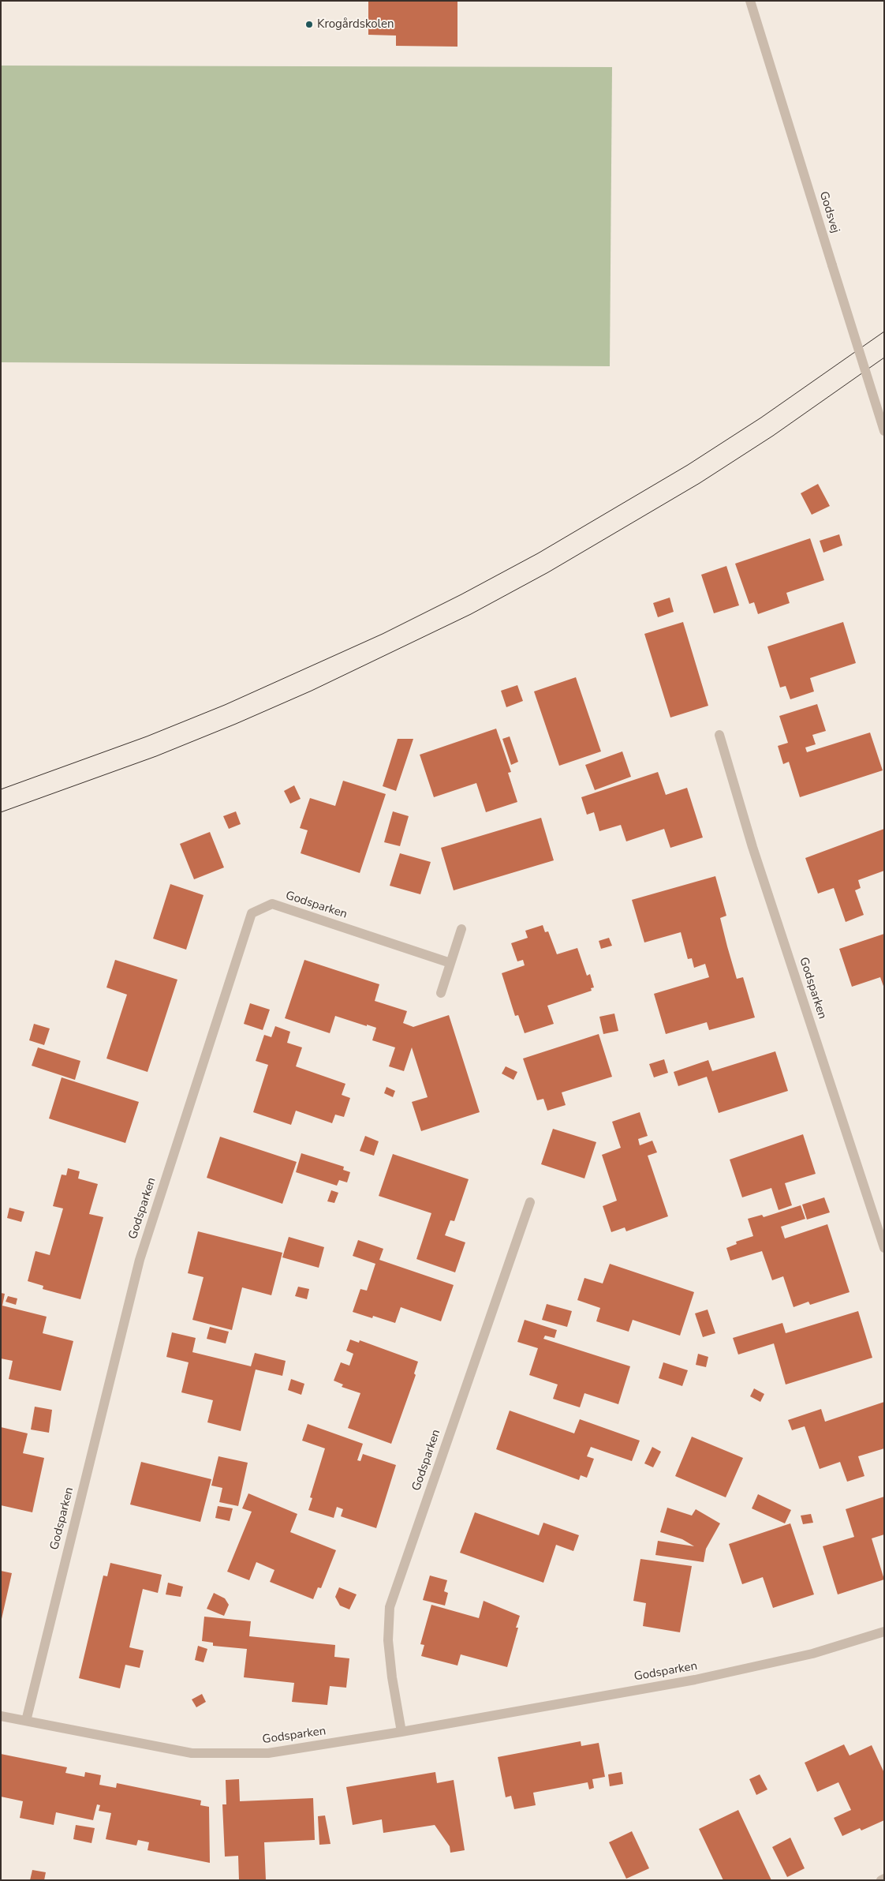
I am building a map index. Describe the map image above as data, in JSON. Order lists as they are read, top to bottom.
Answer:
{
  "streets": {
    "street": ["Godsvej", "Godsparken"]
  },
  "places": ["Krogårdskolen"]
}
